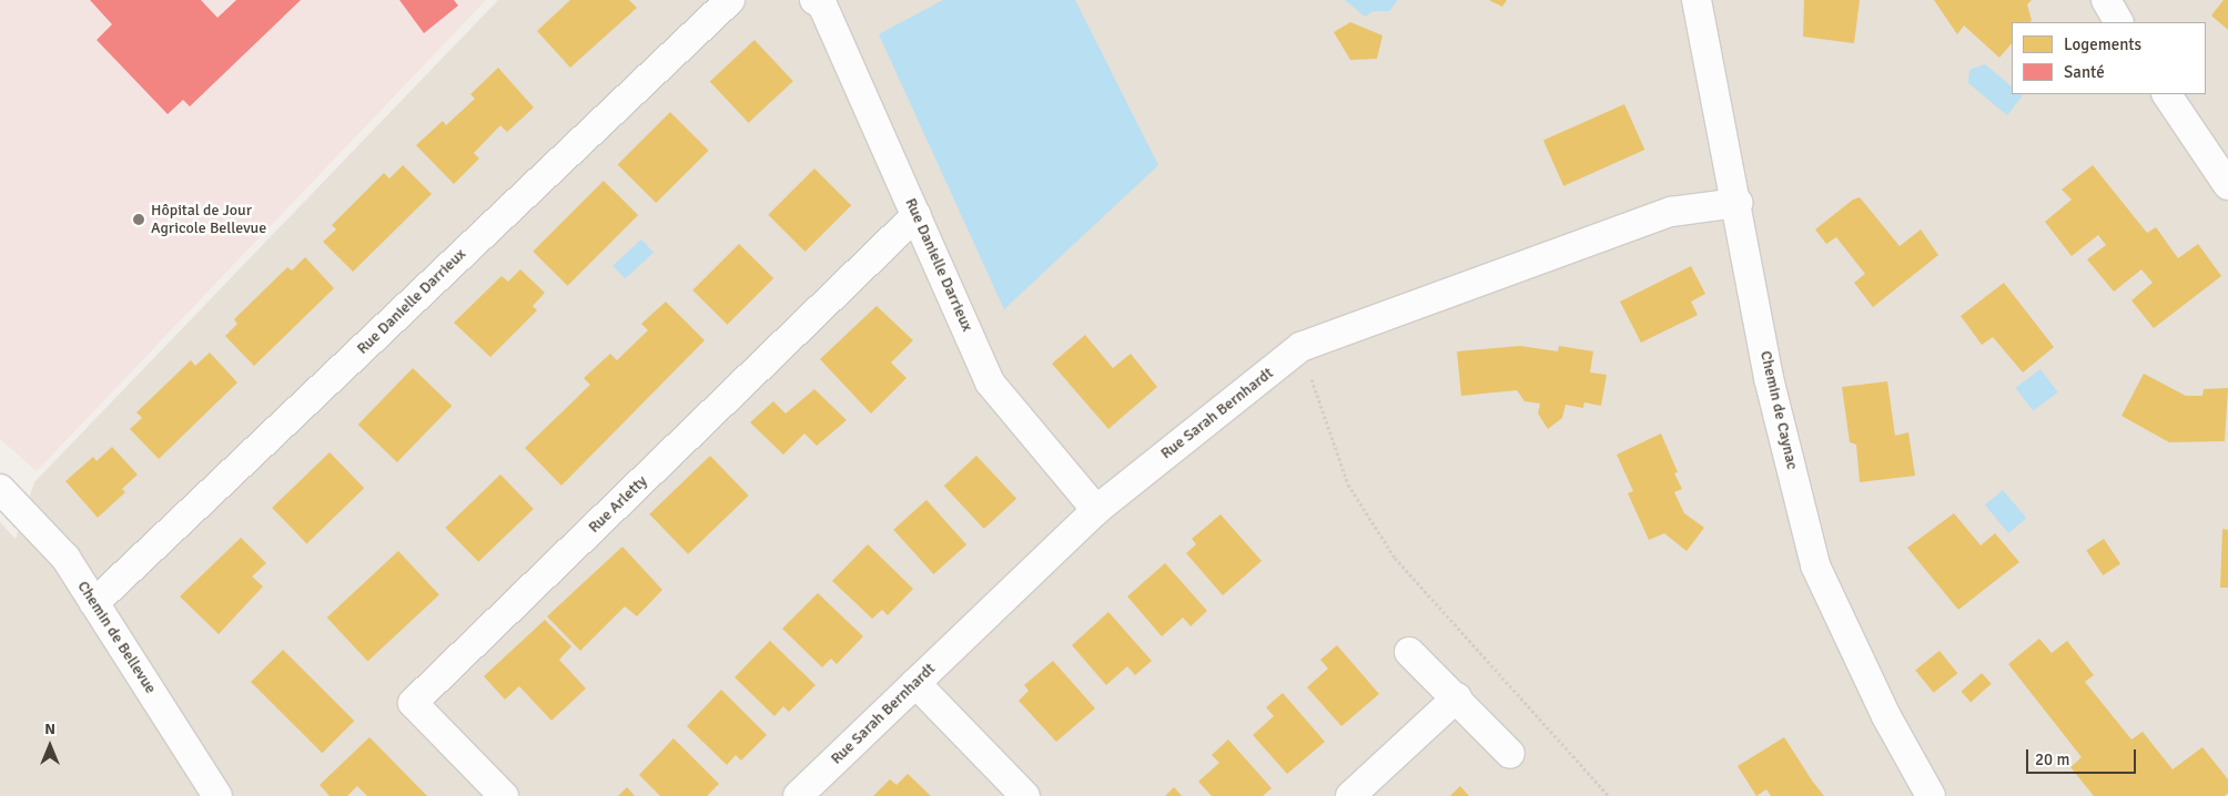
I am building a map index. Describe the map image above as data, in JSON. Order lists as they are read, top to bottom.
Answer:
{
  "streets": {
    "street": [
      "Rue Danielle Darrieux",
      "Chemin de Caynac",
      "Rue Sarah Bernhardt",
      "Rue Arletty",
      "Chemin de Bellevue"
    ]
  },
  "crossings": [
    ["Rue Danielle Darrieux", "Rue Sarah Bernhardt"],
    ["Rue Danielle Darrieux", "Rue Arletty"],
    ["Rue Danielle Darrieux", "Chemin de Bellevue"],
    ["Chemin de Caynac", "Rue Sarah Bernhardt"]
  ],
  "places": ["Hôpital de Jour Agricole Bellevue"],
  "legend": ["Logements", "Santé"],
  "scale_bar": "20 m",
  "north": "top"
}
